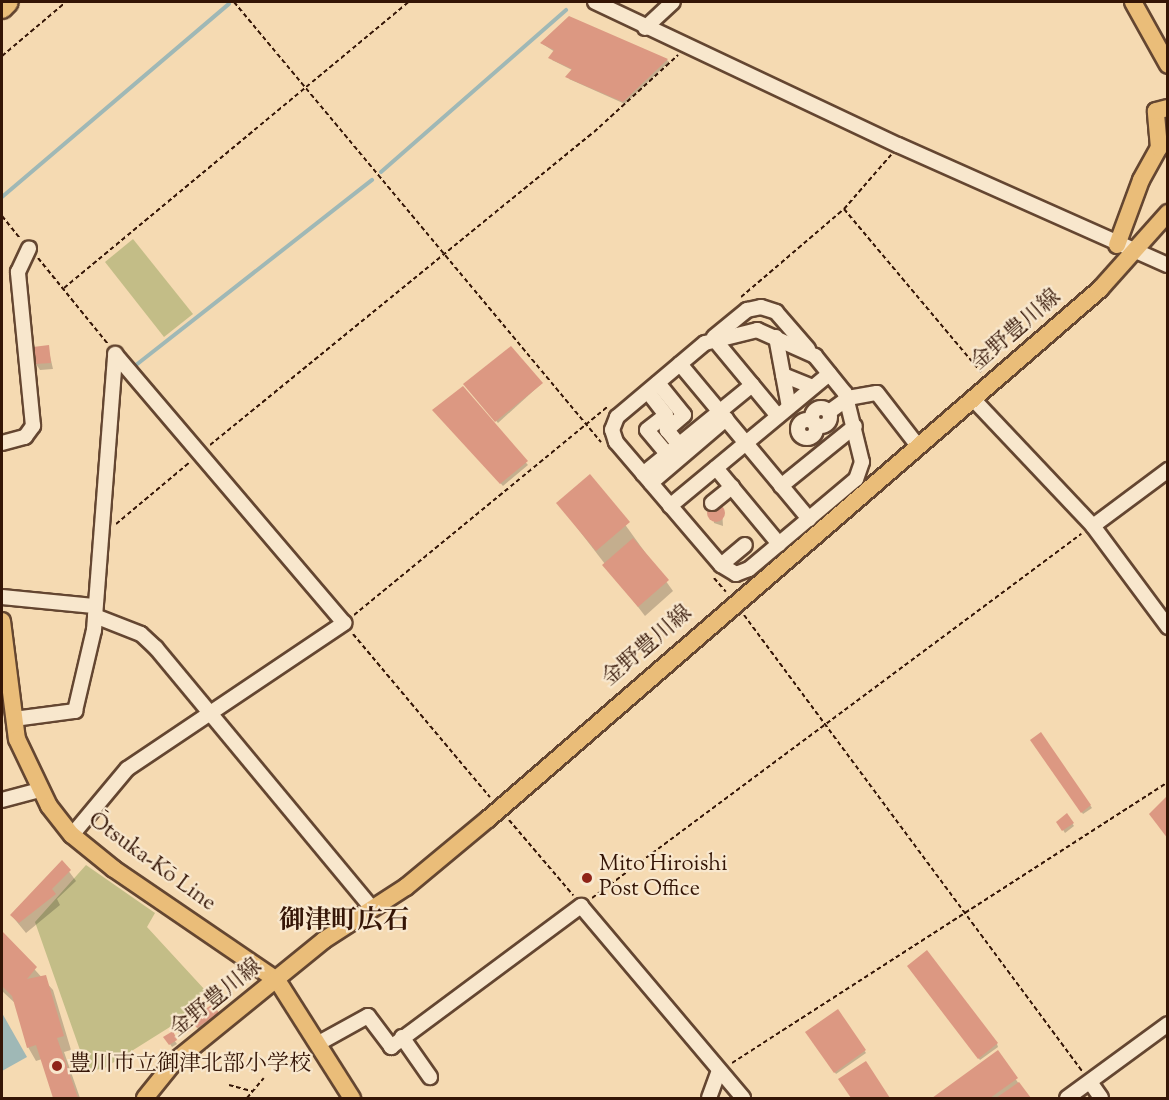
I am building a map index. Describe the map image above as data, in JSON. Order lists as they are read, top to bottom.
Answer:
{
  "streets": {
    "main road": ["金野豊川線", "Ōtsuka-Kō Line"]
  },
  "crossings": [
    ["金野豊川線", "Ōtsuka-Kō Line"]
  ],
  "districts": ["御津町広石"],
  "places": ["Mito Hiroishi Post Office", "豊川市立御津北部小学校"]
}
